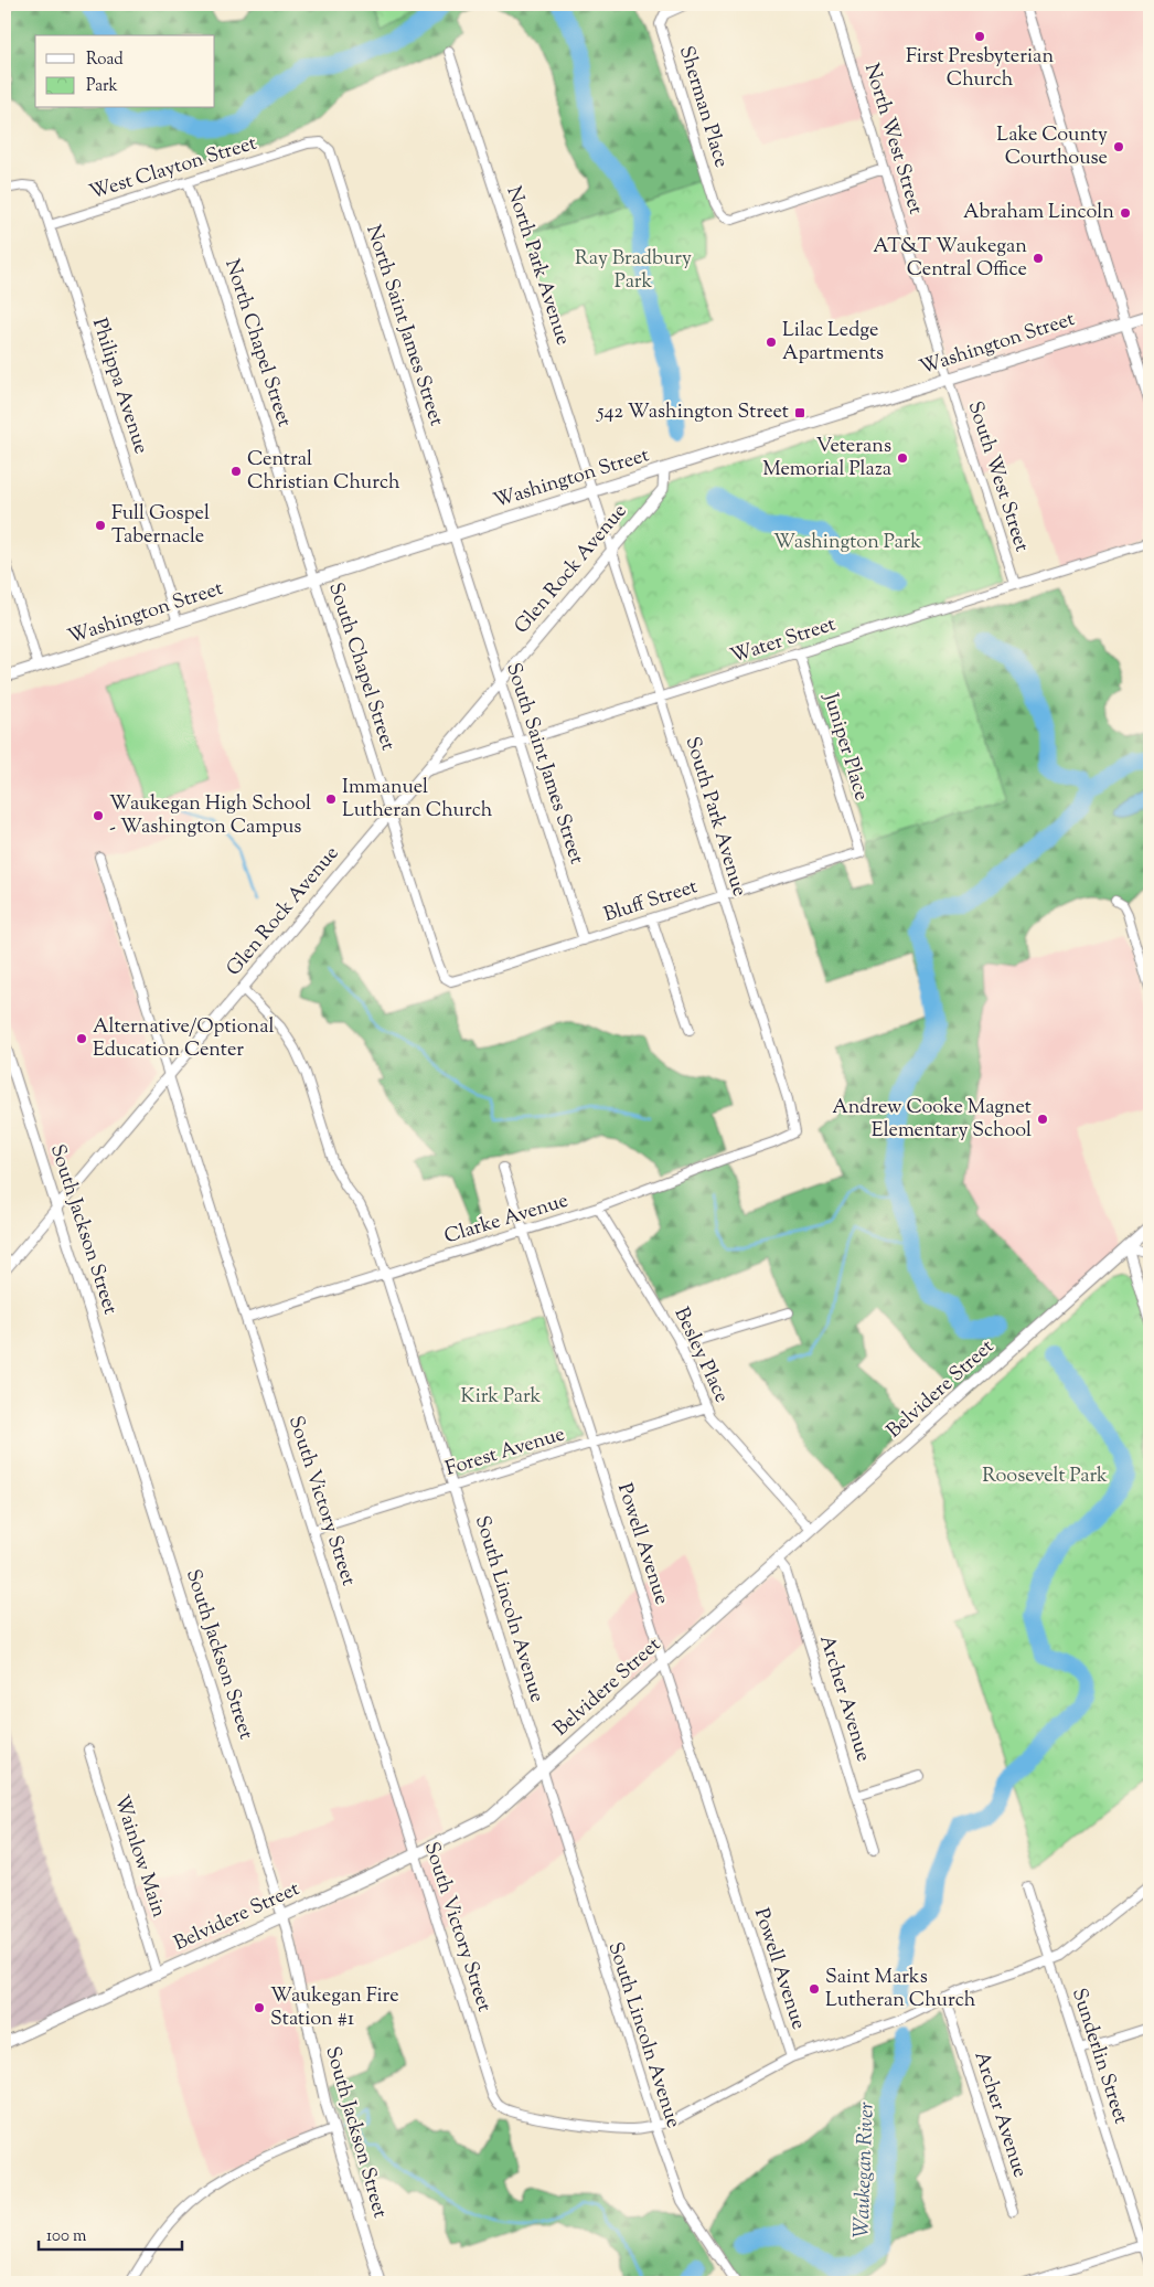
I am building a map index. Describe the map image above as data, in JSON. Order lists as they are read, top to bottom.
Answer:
{
  "streets": {
    "main road": ["Washington Street", "Belvidere Street"],
    "street": [
      "Sherman Place",
      "North West Street",
      "West Clayton Street",
      "North Park Avenue",
      "North Saint James Street",
      "North Chapel Street",
      "Philippa Avenue",
      "South West Street",
      "Glen Rock Avenue",
      "Water Street",
      "South Chapel Street",
      "Juniper Place",
      "South Saint James Street",
      "South Park Avenue",
      "Bluff Street",
      "Clarke Avenue",
      "South Jackson Street",
      "Besley Place",
      "Forest Avenue",
      "South Victory Street",
      "Powell Avenue",
      "South Lincoln Avenue",
      "Archer Avenue",
      "Wainlow Main",
      "Sunderlin Street"
    ]
  },
  "crossings": [
    ["Sherman Place", "North West Street"],
    ["North West Street", "Washington Street"],
    ["North West Street", "South West Street"],
    ["West Clayton Street", "North Saint James Street"],
    ["West Clayton Street", "North Chapel Street"],
    ["West Clayton Street", "Philippa Avenue"],
    ["North Park Avenue", "Washington Street"],
    ["North Park Avenue", "South Park Avenue"],
    ["North Saint James Street", "Washington Street"],
    ["North Saint James Street", "South Saint James Street"],
    ["North Chapel Street", "Washington Street"],
    ["North Chapel Street", "South Chapel Street"],
    ["Washington Street", "Philippa Avenue"],
    ["Washington Street", "South West Street"],
    ["Washington Street", "Glen Rock Avenue"],
    ["Washington Street", "South Chapel Street"],
    ["Washington Street", "South Saint James Street"],
    ["Washington Street", "South Park Avenue"],
    ["South West Street", "Water Street"],
    ["Glen Rock Avenue", "Water Street"],
    ["Glen Rock Avenue", "South Chapel Street"],
    ["Glen Rock Avenue", "South Saint James Street"],
    ["Glen Rock Avenue", "South Park Avenue"],
    ["Glen Rock Avenue", "South Jackson Street"],
    ["Glen Rock Avenue", "South Victory Street"],
    ["Glen Rock Avenue", "South Lincoln Avenue"],
    ["Water Street", "Juniper Place"],
    ["Water Street", "South Saint James Street"],
    ["Water Street", "South Park Avenue"],
    ["South Chapel Street", "Bluff Street"],
    ["Juniper Place", "Bluff Street"],
    ["South Saint James Street", "Bluff Street"],
    ["South Park Avenue", "Bluff Street"],
    ["South Park Avenue", "Clarke Avenue"],
    ["Clarke Avenue", "Besley Place"],
    ["Clarke Avenue", "South Victory Street"],
    ["Clarke Avenue", "Powell Avenue"],
    ["Clarke Avenue", "South Lincoln Avenue"],
    ["South Jackson Street", "Belvidere Street"],
    ["Besley Place", "Belvidere Street"],
    ["Besley Place", "Forest Avenue"],
    ["Belvidere Street", "South Victory Street"],
    ["Belvidere Street", "Powell Avenue"],
    ["Belvidere Street", "South Lincoln Avenue"],
    ["Belvidere Street", "Archer Avenue"],
    ["Belvidere Street", "Wainlow Main"],
    ["Forest Avenue", "South Victory Street"],
    ["Forest Avenue", "Powell Avenue"],
    ["Forest Avenue", "South Lincoln Avenue"],
    ["South Victory Street", "Powell Avenue"],
    ["South Victory Street", "South Lincoln Avenue"],
    ["South Victory Street", "Archer Avenue"],
    ["South Victory Street", "Sunderlin Street"]
  ],
  "water": ["Waukegan River"],
  "parks": [
    "Ray Bradbury Park",
    "Washington Park",
    "Kirk Park",
    "Roosevelt Park"
  ],
  "places": {
    "other": [
      "First Presbyterian Church",
      "Lake County Courthouse",
      "Abraham Lincoln",
      "AT&T Waukegan Central Office",
      "Lilac Ledge Apartments",
      "Veterans Memorial Plaza",
      "Central Christian Church",
      "Full Gospel Tabernacle",
      "Immanuel Lutheran Church",
      "Waukegan High School - Washington Campus",
      "Alternative/Optional Education Center",
      "Andrew Cooke Magnet Elementary School",
      "Saint Marks Lutheran Church",
      "Waukegan Fire Station #1"
    ],
    "transit": ["542 Washington Street"]
  },
  "legend": ["Road", "Park"],
  "scale_bar": "100 m"
}
